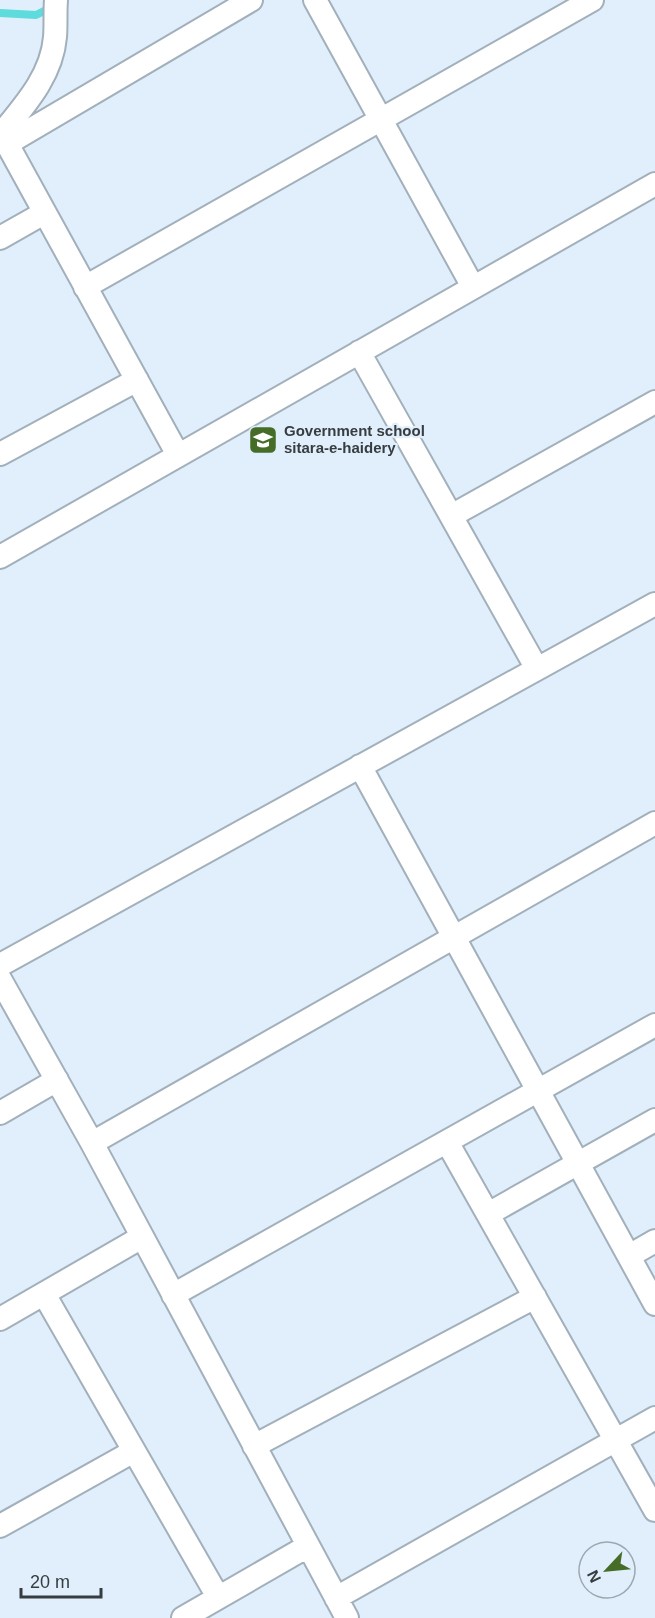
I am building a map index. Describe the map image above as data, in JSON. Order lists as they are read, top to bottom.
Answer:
{
  "places": {
    "school or university": ["Government school sitara-e-haidery"]
  },
  "scale_bar": "20 m",
  "north": "bottom left"
}
